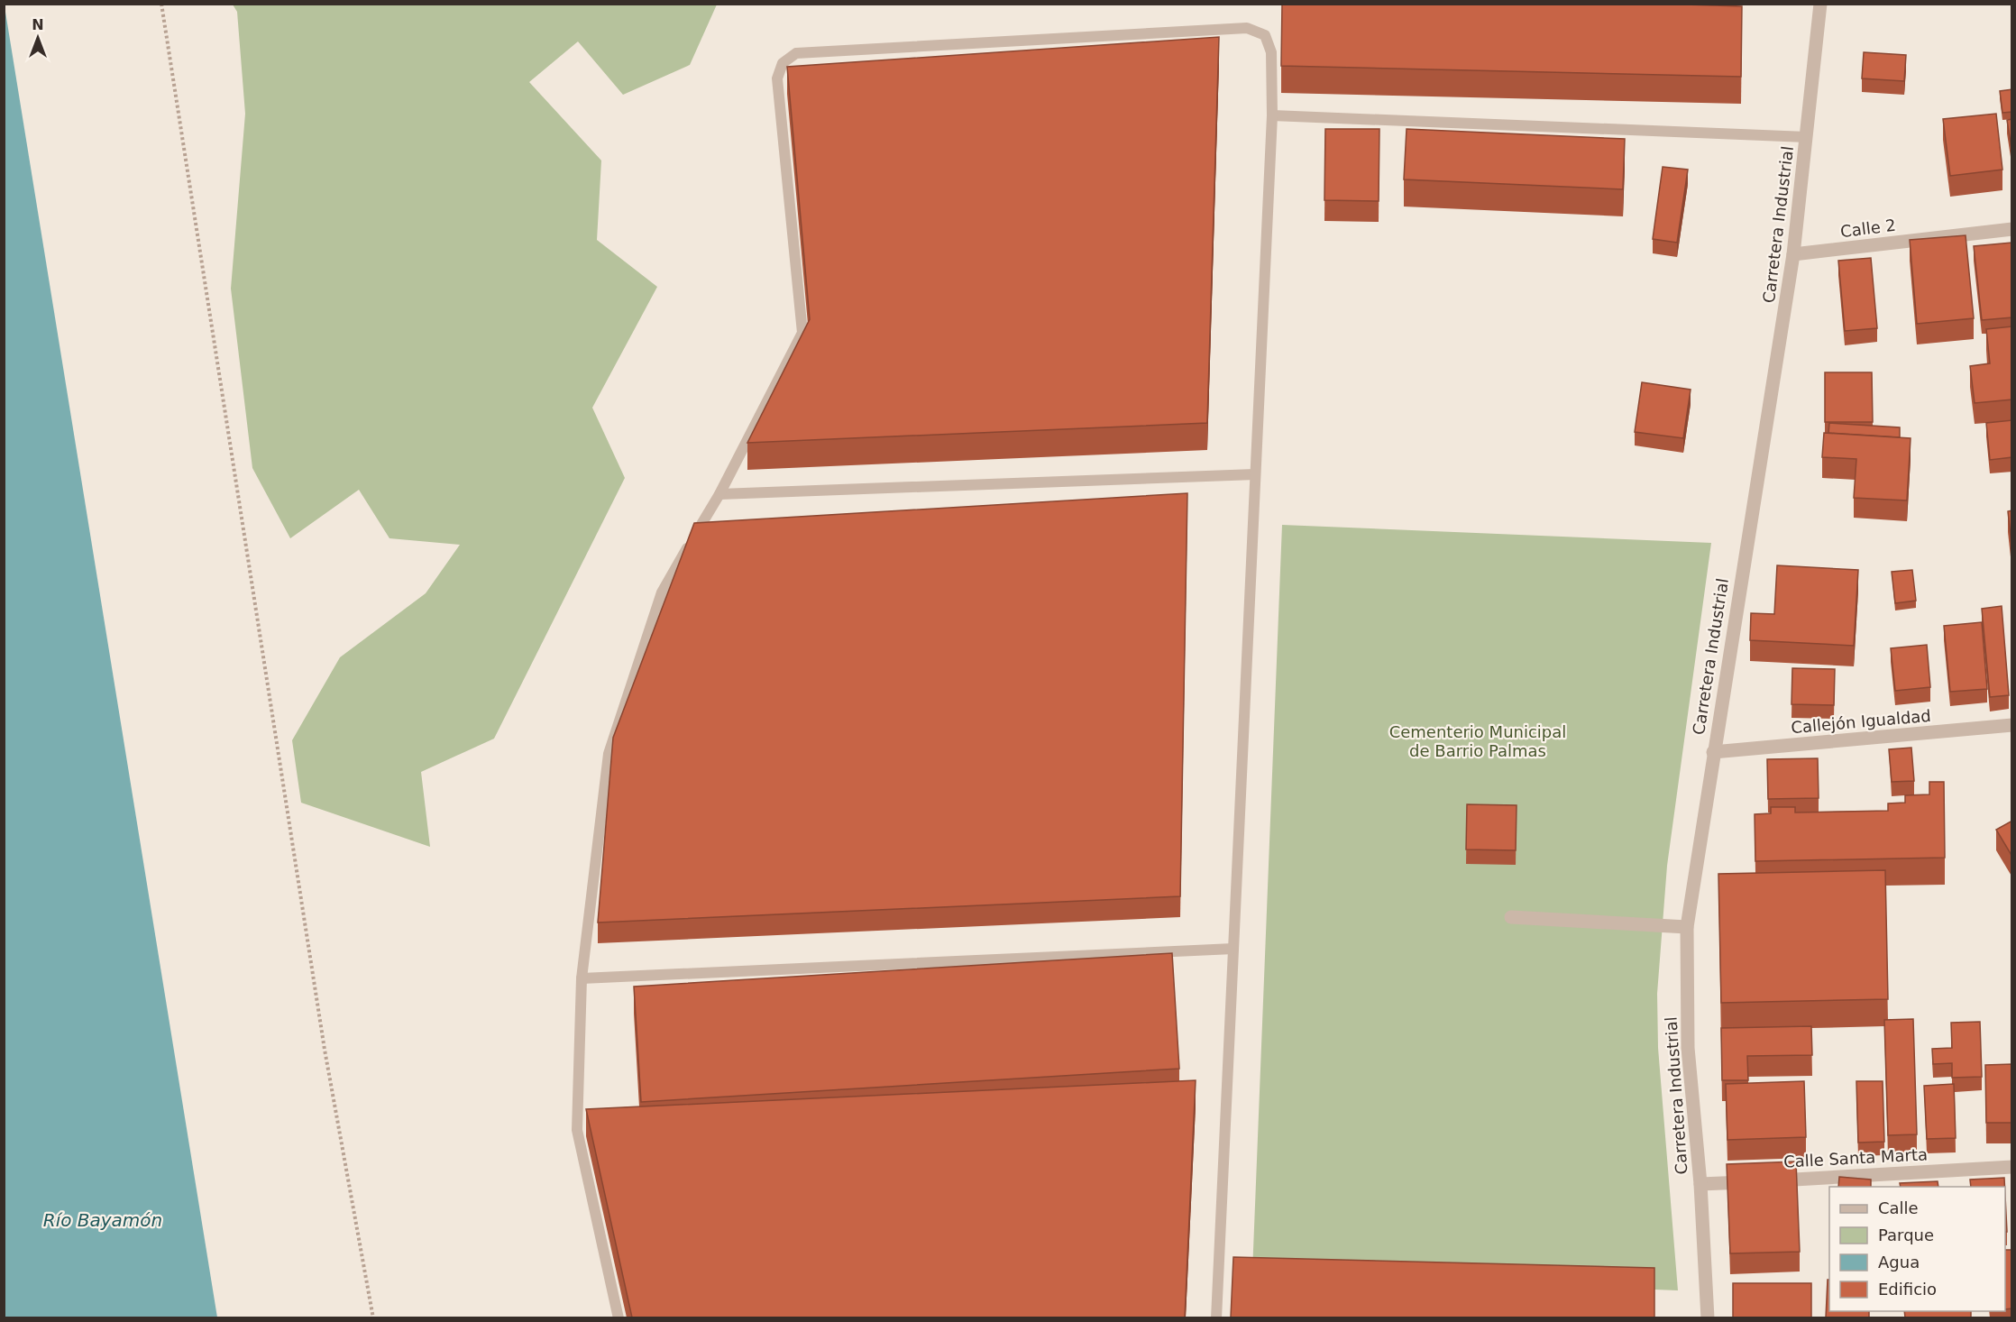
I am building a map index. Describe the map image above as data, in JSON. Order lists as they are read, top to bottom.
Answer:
{
  "streets": {
    "street": [
      "Carretera Industrial",
      "Calle 2",
      "Callejón Igualdad",
      "Calle Santa Marta"
    ]
  },
  "crossings": [
    ["Carretera Industrial", "Calle 2"],
    ["Carretera Industrial", "Callejón Igualdad"],
    ["Carretera Industrial", "Calle Santa Marta"]
  ],
  "water": ["Río Bayamón"],
  "parks": ["Cementerio Municipal de Barrio Palmas"],
  "legend": [
    "Calle",
    "Parque",
    "Agua",
    "Edificio"
  ],
  "north": "top"
}
